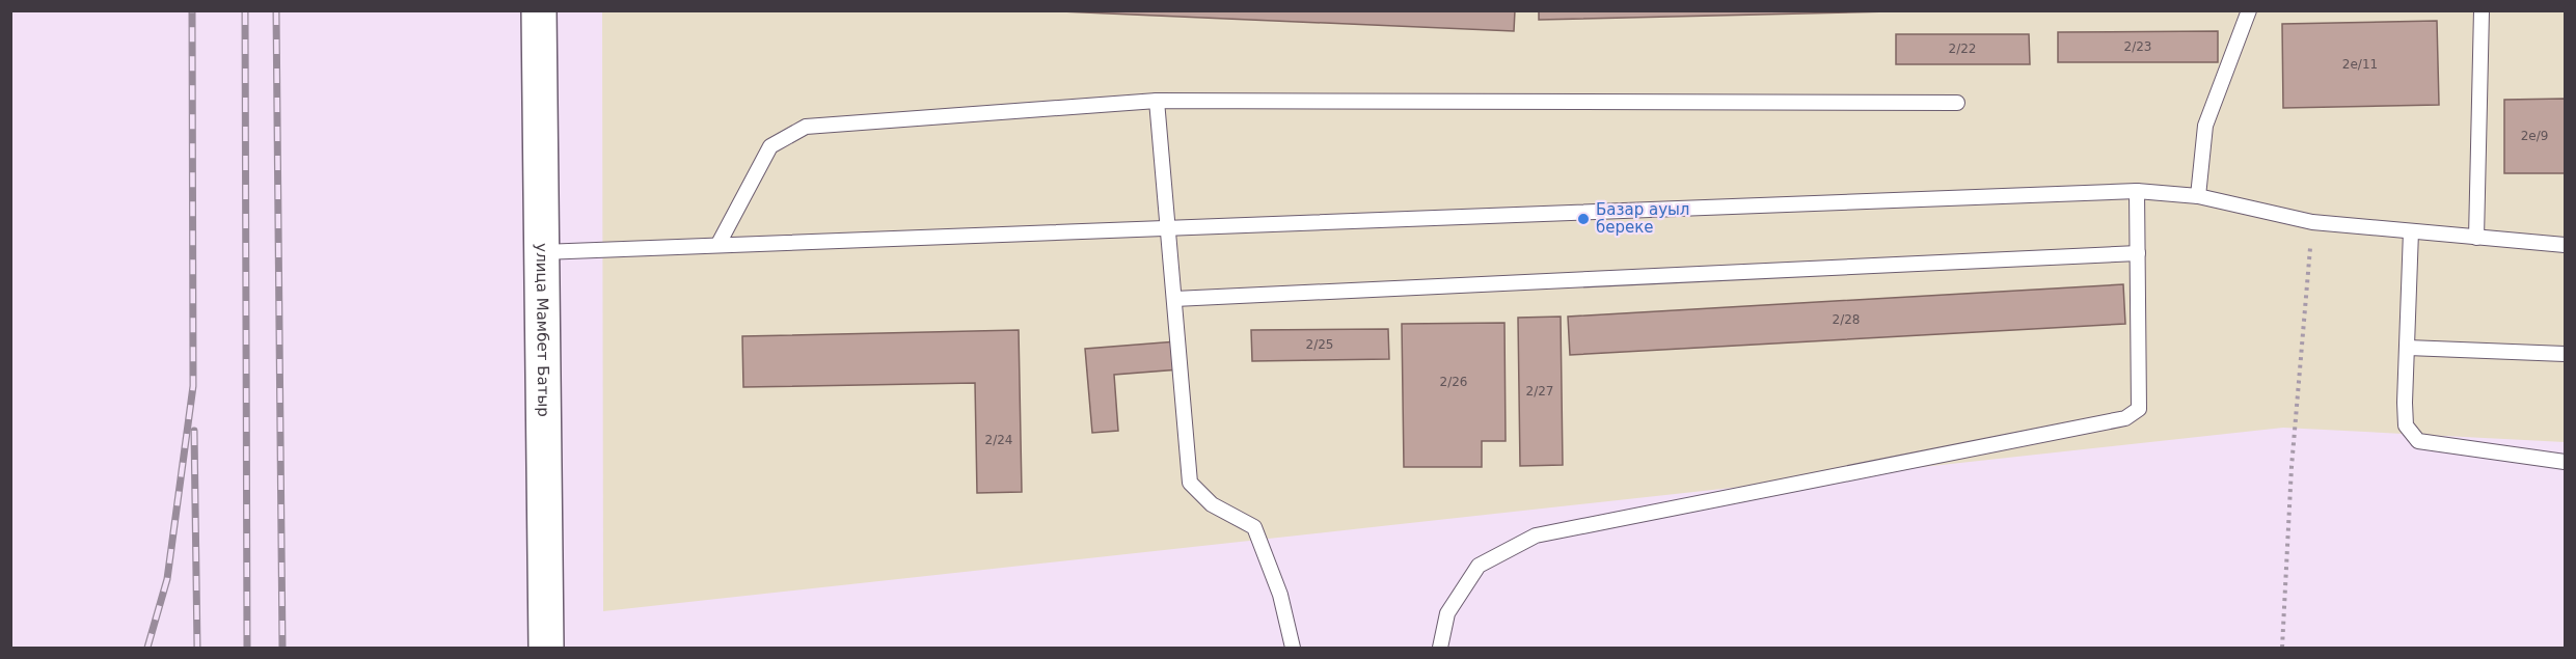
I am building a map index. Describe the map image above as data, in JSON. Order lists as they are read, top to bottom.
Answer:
{
  "streets": {
    "main road": ["улица Мамбет Батыр"]
  },
  "places": ["Базар ауыл береке"],
  "house_numbers": [
    "2/23",
    "2/22",
    "2е/11",
    "2е/9",
    "2/28",
    "2/25",
    "2/26",
    "2/27",
    "2/24"
  ]
}
